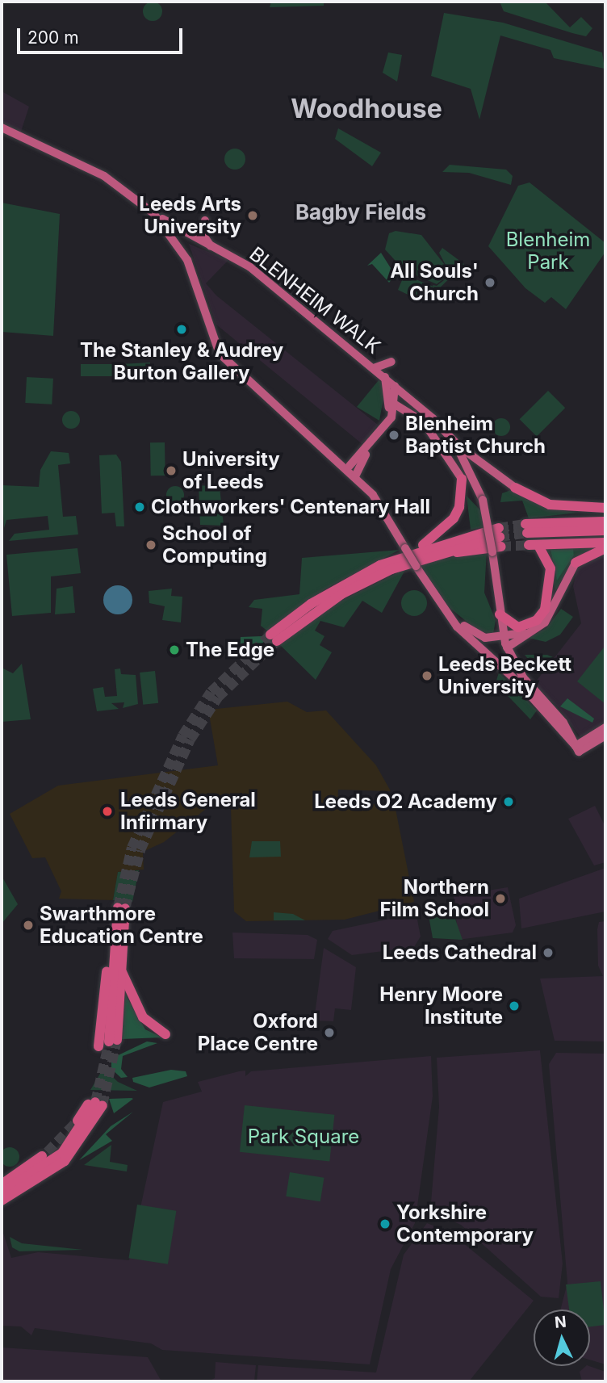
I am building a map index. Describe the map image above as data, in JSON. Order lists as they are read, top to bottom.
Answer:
{
  "streets": {
    "highway": ["BLENHEIM WALK"]
  },
  "districts": ["Woodhouse", "Bagby Fields"],
  "parks": ["Blenheim Park", "Park Square"],
  "places": [
    "Leeds Arts University",
    "All Souls' Church",
    "The Stanley & Audrey Burton Gallery",
    "Blenheim Baptist Church",
    "University of Leeds",
    "Clothworkers' Centenary Hall",
    "School of Computing",
    "The Edge",
    "Leeds Beckett University",
    "Leeds O2 Academy",
    "Leeds General Infirmary",
    "Northern Film School",
    "Swarthmore Education Centre",
    "Leeds Cathedral",
    "Henry Moore Institute",
    "Oxford Place Centre",
    "Yorkshire Contemporary"
  ],
  "scale_bar": "200 m",
  "north": "top"
}
